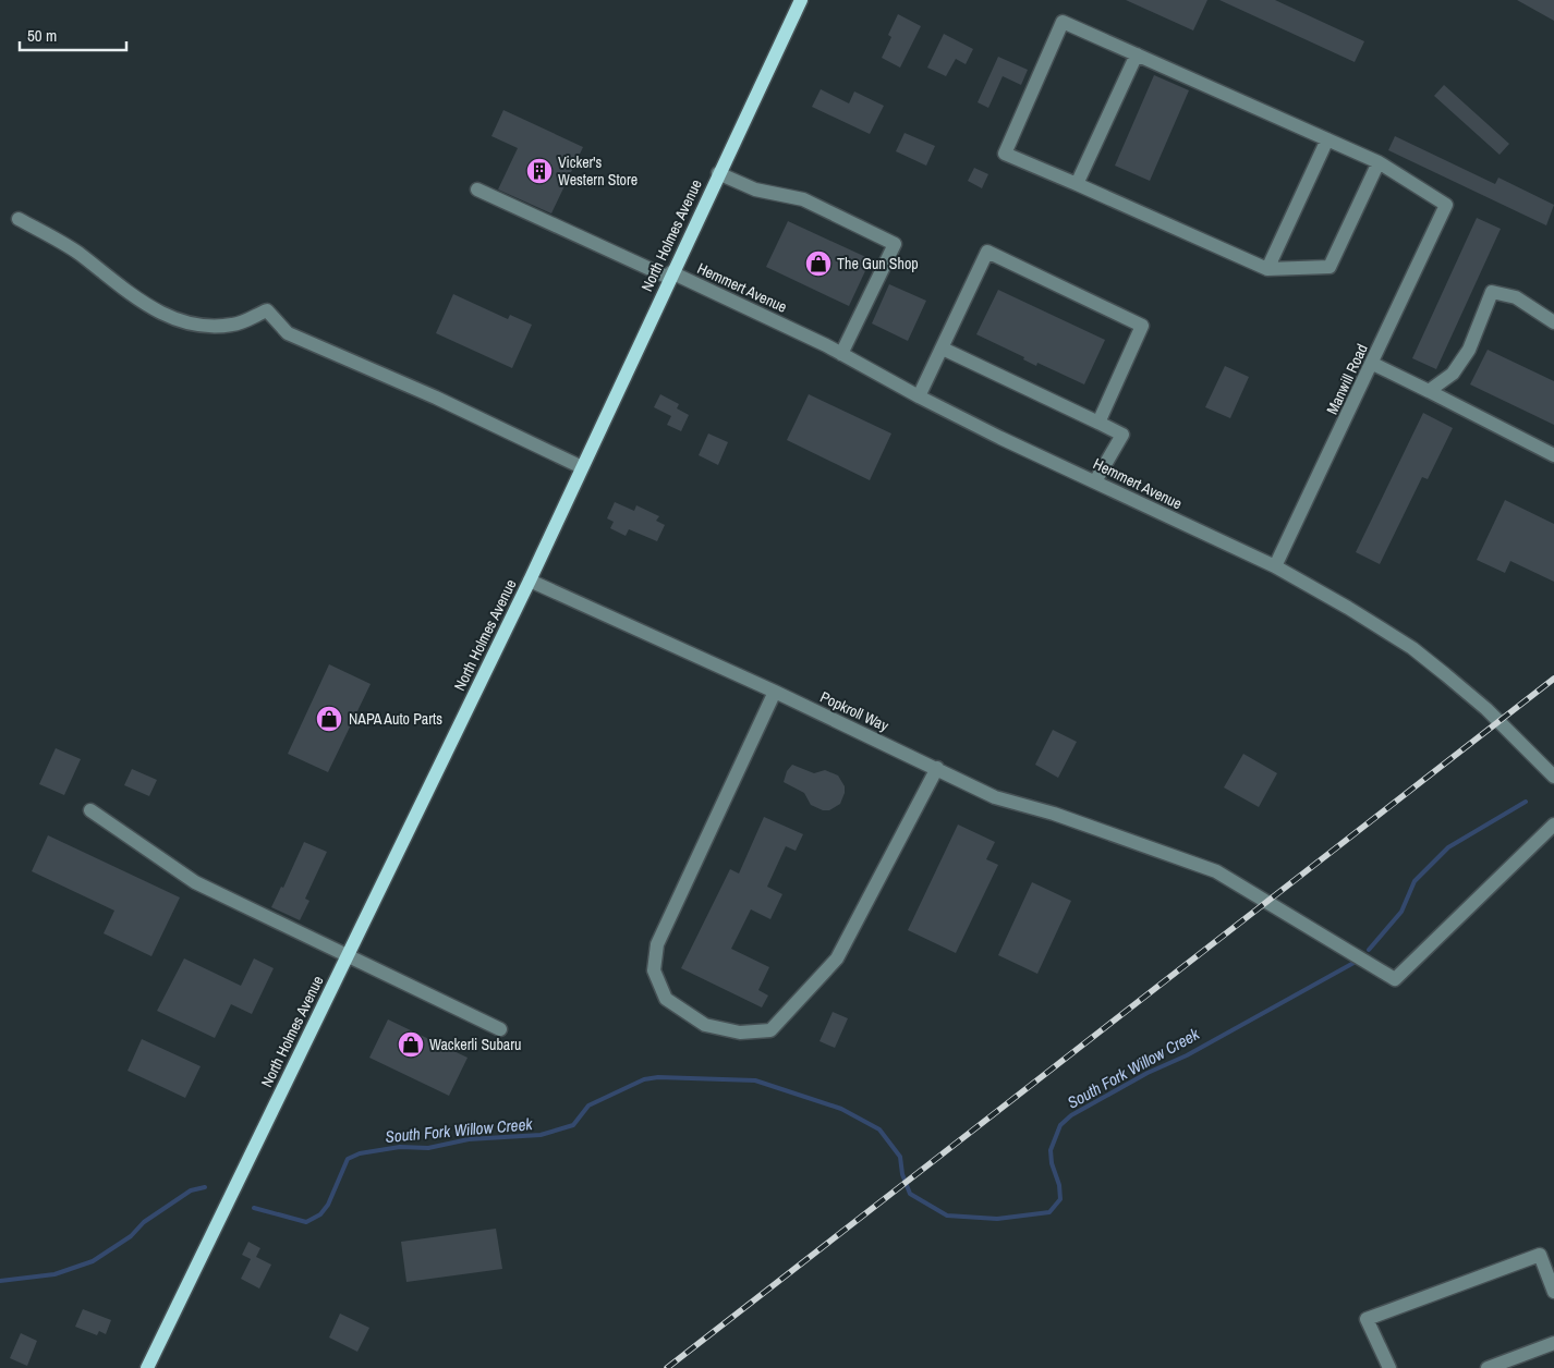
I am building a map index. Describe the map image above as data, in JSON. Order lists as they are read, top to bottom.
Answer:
{
  "streets": {
    "main road": ["North Holmes Avenue"],
    "street": ["Hemmert Avenue", "Manwill Road", "Popkroll Way"]
  },
  "crossings": [
    ["North Holmes Avenue", "Hemmert Avenue"],
    ["North Holmes Avenue", "Popkroll Way"],
    ["Hemmert Avenue", "Manwill Road"]
  ],
  "water": ["South Fork Willow Creek"],
  "places": {
    "building": ["Vicker's Western Store"],
    "shop": ["The Gun Shop", "NAPA Auto Parts", "Wackerli Subaru"]
  },
  "scale_bar": "50 m"
}
